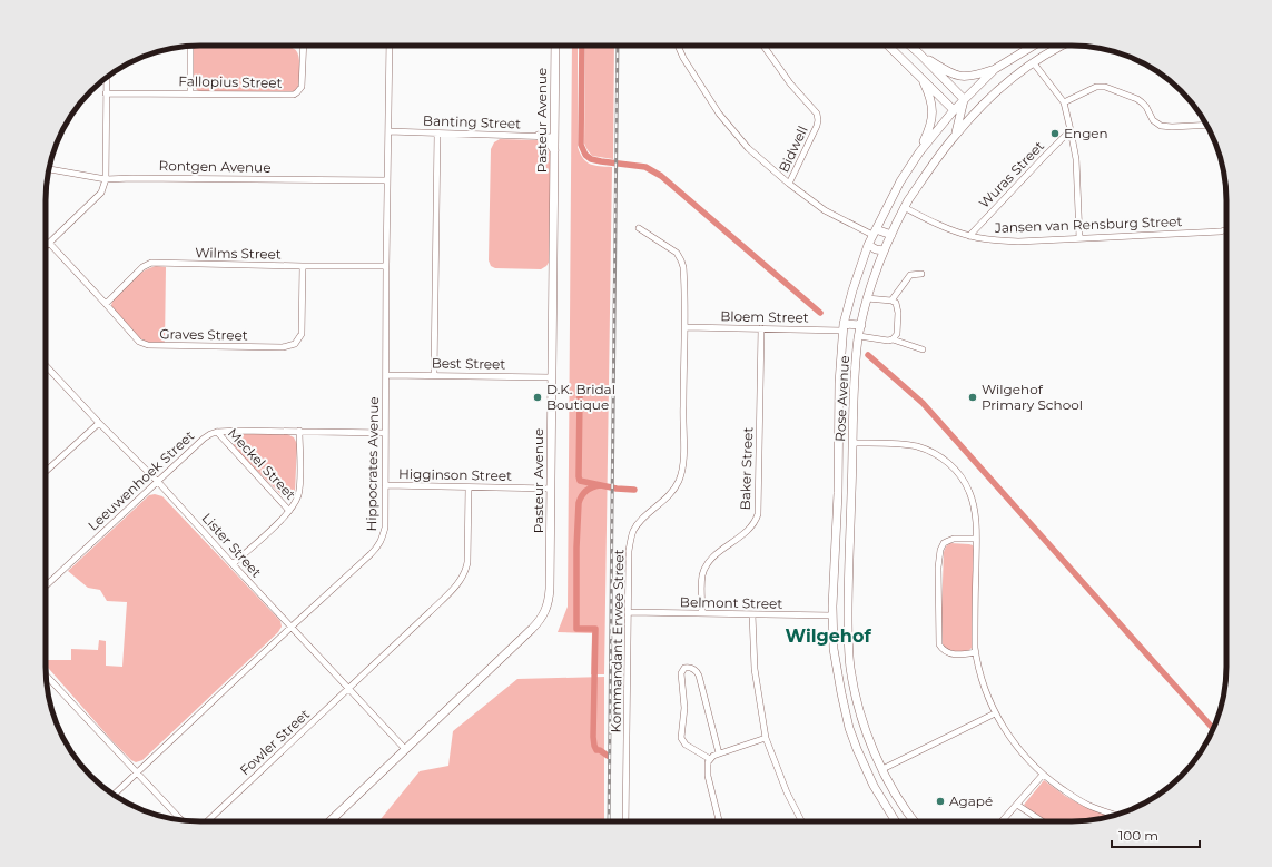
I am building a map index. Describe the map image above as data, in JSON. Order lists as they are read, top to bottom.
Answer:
{
  "streets": {
    "street": [
      "Fallopius Street",
      "Pasteur Avenue",
      "Banting Street",
      "Bidwell",
      "Rontgen Avenue",
      "Wuras Street",
      "Jansen van Rensburg Street",
      "Wilms Street",
      "Bloem Street",
      "Graves Street",
      "Best Street",
      "Rose Avenue",
      "Meckel Street",
      "Hippocrates Avenue",
      "Baker Street",
      "Higginson Street",
      "Leeuwenhoek Street",
      "Lister Street",
      "Belmont Street",
      "Kommandant Erwee Street",
      "Fowler Street"
    ]
  },
  "crossings": [
    ["Pasteur Avenue", "Banting Street"],
    ["Pasteur Avenue", "Best Street"],
    ["Pasteur Avenue", "Higginson Street"],
    ["Pasteur Avenue", "Lister Street"],
    ["Banting Street", "Hippocrates Avenue"],
    ["Rontgen Avenue", "Hippocrates Avenue"],
    ["Wuras Street", "Jansen van Rensburg Street"],
    ["Jansen van Rensburg Street", "Rose Avenue"],
    ["Wilms Street", "Graves Street"],
    ["Wilms Street", "Hippocrates Avenue"],
    ["Bloem Street", "Rose Avenue"],
    ["Bloem Street", "Baker Street"],
    ["Bloem Street", "Kommandant Erwee Street"],
    ["Best Street", "Hippocrates Avenue"],
    ["Rose Avenue", "Belmont Street"],
    ["Meckel Street", "Leeuwenhoek Street"],
    ["Hippocrates Avenue", "Higginson Street"],
    ["Hippocrates Avenue", "Leeuwenhoek Street"],
    ["Hippocrates Avenue", "Lister Street"],
    ["Hippocrates Avenue", "Fowler Street"],
    ["Baker Street", "Belmont Street"],
    ["Higginson Street", "Fowler Street"],
    ["Leeuwenhoek Street", "Lister Street"],
    ["Lister Street", "Fowler Street"],
    ["Belmont Street", "Kommandant Erwee Street"]
  ],
  "districts": ["Wilgehof"],
  "places": [
    "Engen",
    "D.K. Bridal Boutique",
    "Wilgehof Primary School",
    "Agapé"
  ],
  "scale_bar": "100 m"
}
